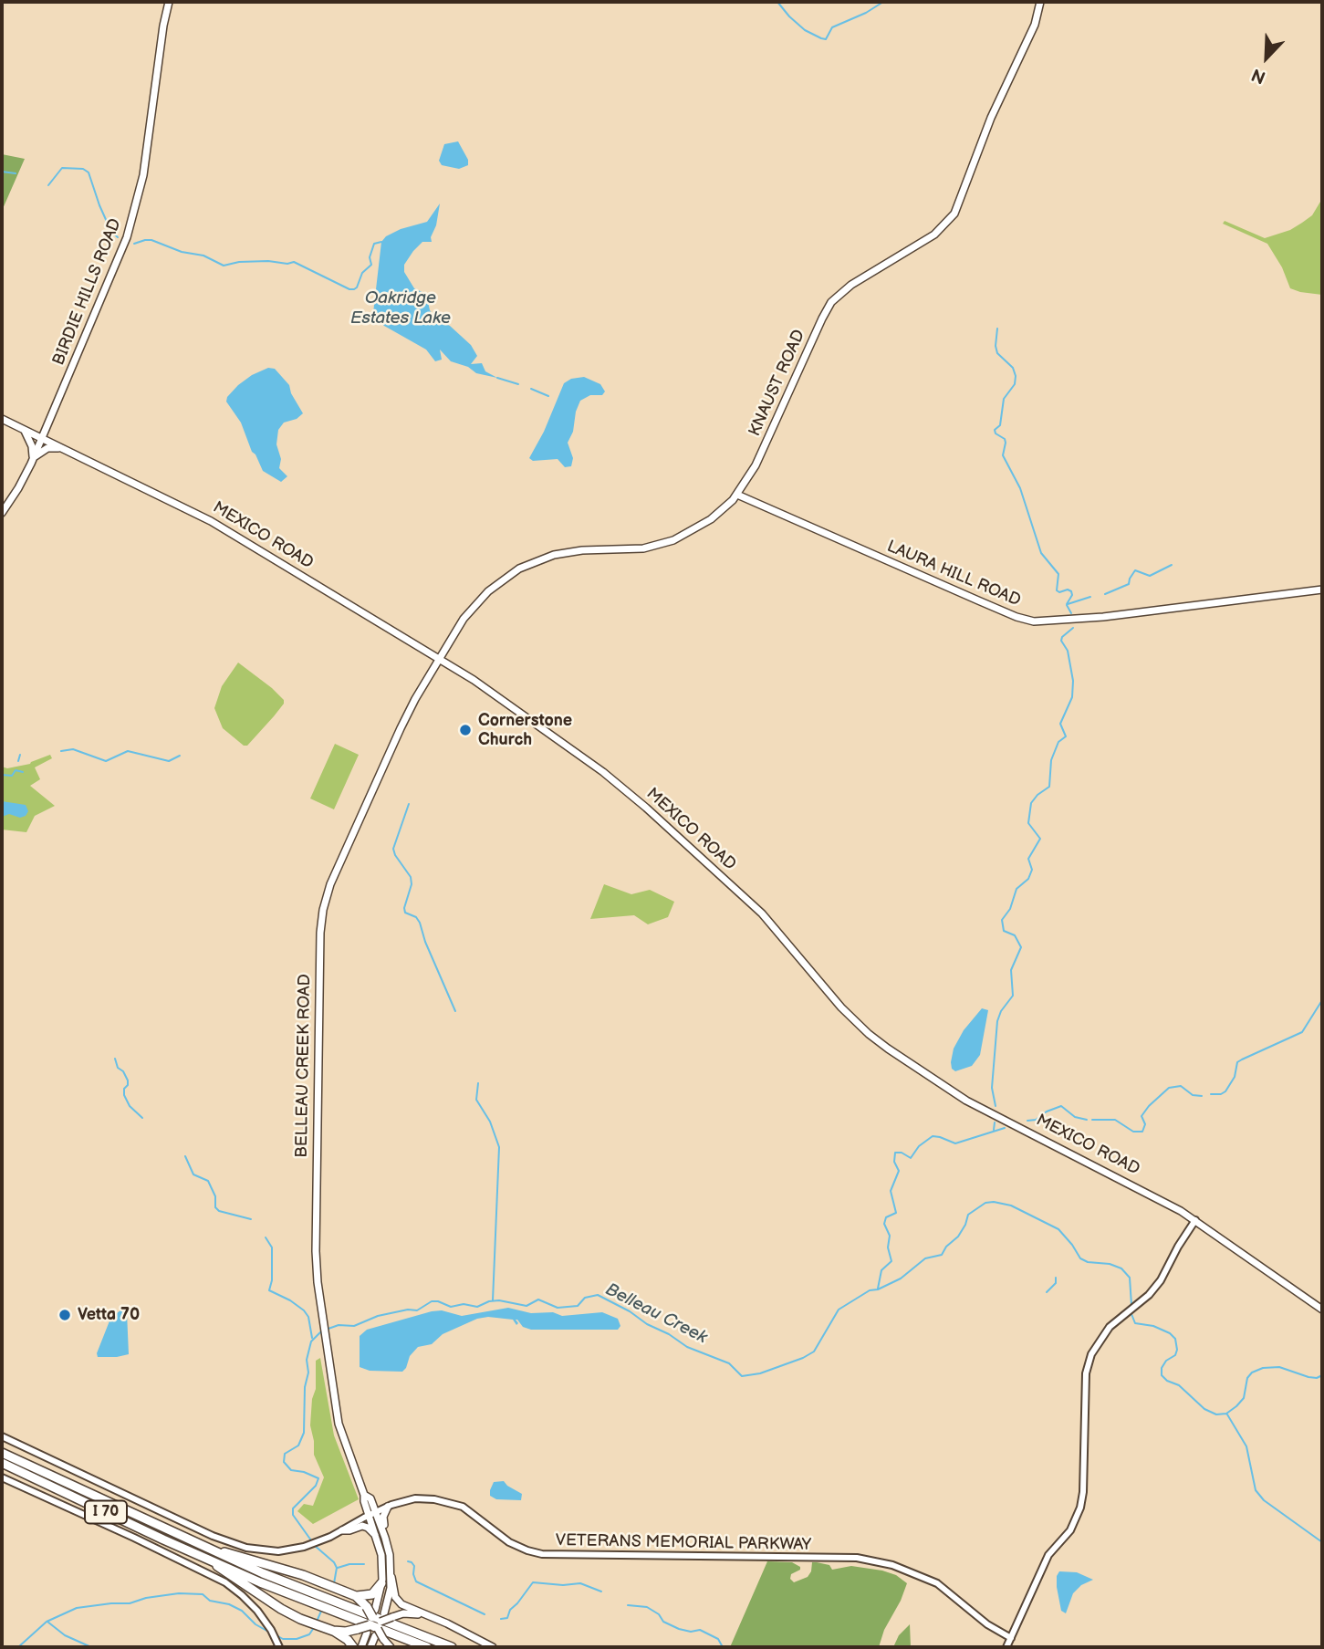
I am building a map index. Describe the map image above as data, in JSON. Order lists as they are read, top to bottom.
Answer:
{
  "streets": {
    "highway": ["I 70"],
    "main road": [
      "BIRDIE HILLS ROAD",
      "KNAUST ROAD",
      "MEXICO ROAD",
      "LAURA HILL ROAD",
      "BELLEAU CREEK ROAD"
    ],
    "street": ["VETERANS MEMORIAL PARKWAY"]
  },
  "crossings": [
    ["BIRDIE HILLS ROAD", "MEXICO ROAD"],
    ["KNAUST ROAD", "MEXICO ROAD"],
    ["KNAUST ROAD", "LAURA HILL ROAD"],
    ["KNAUST ROAD", "BELLEAU CREEK ROAD"],
    ["MEXICO ROAD", "BELLEAU CREEK ROAD"],
    ["BELLEAU CREEK ROAD", "VETERANS MEMORIAL PARKWAY"]
  ],
  "water": ["Oakridge Estates Lake", "Belleau Creek"],
  "places": ["Cornerstone Church", "Vetta 70"],
  "north": "bottom left"
}
